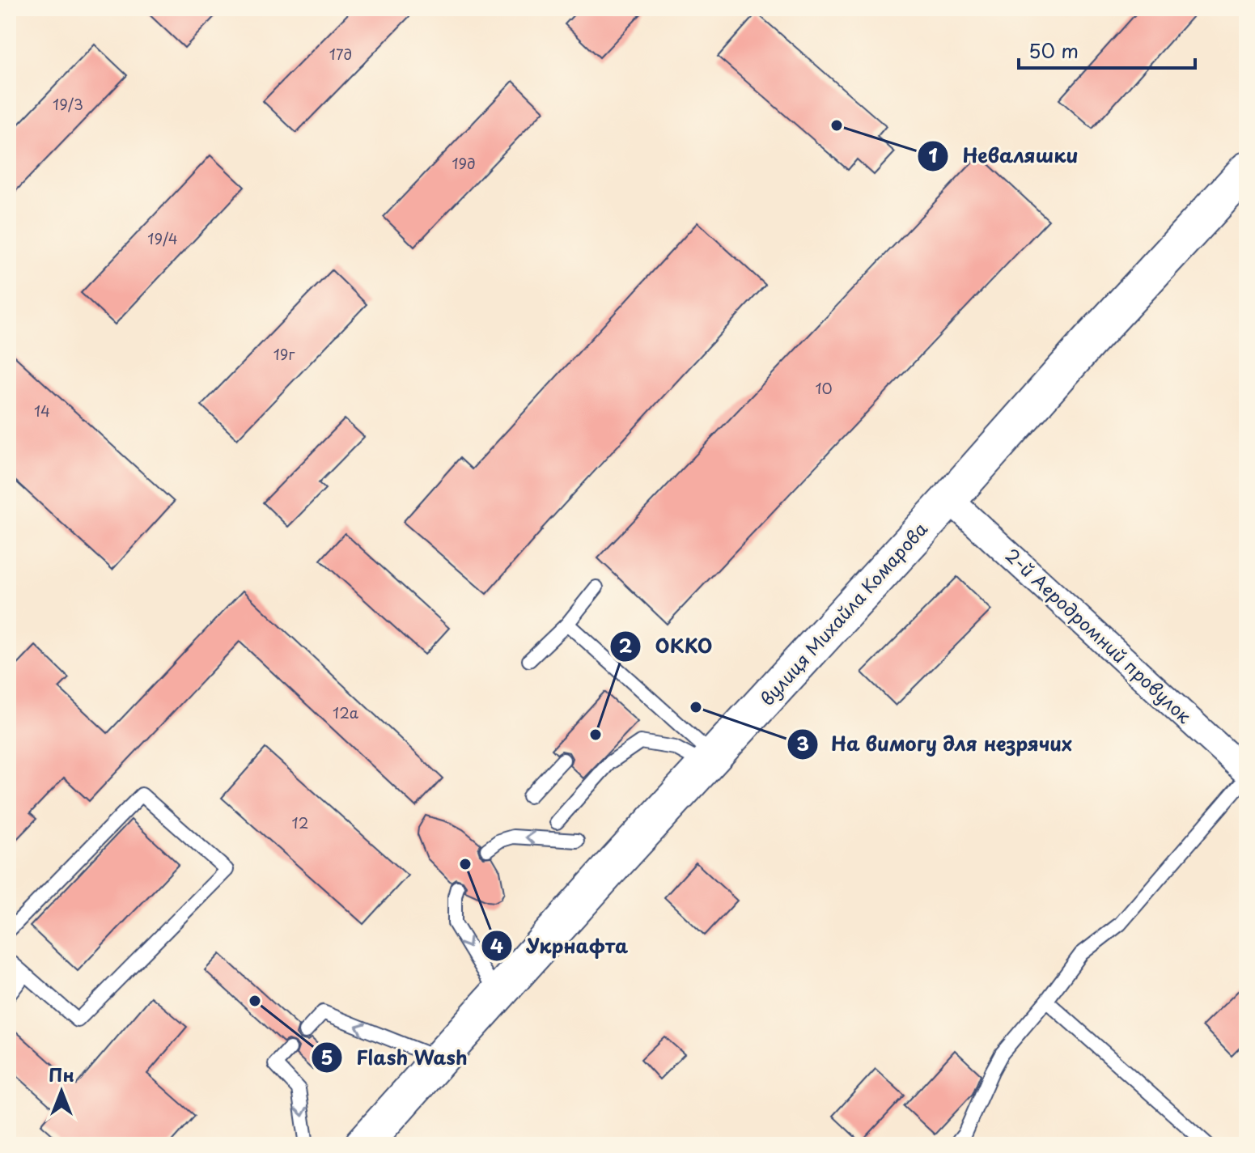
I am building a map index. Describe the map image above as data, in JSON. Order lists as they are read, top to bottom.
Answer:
{
  "streets": {
    "main road": ["вулиця Михайла Комарова"],
    "street": ["2-й Аеродромний провулок"]
  },
  "crossings": [
    ["вулиця Михайла Комарова", "2-й Аеродромний провулок"]
  ],
  "places": [
    "Неваляшки",
    "На вимогу для незрячих",
    "ОККО",
    "Укрнафта",
    "Flash Wash"
  ],
  "house_numbers": [
    "17д",
    "19/3",
    "19д",
    "19/4",
    "19г",
    "10",
    "14",
    "12а",
    "12"
  ],
  "scale_bar": "50 m",
  "north": "top"
}
